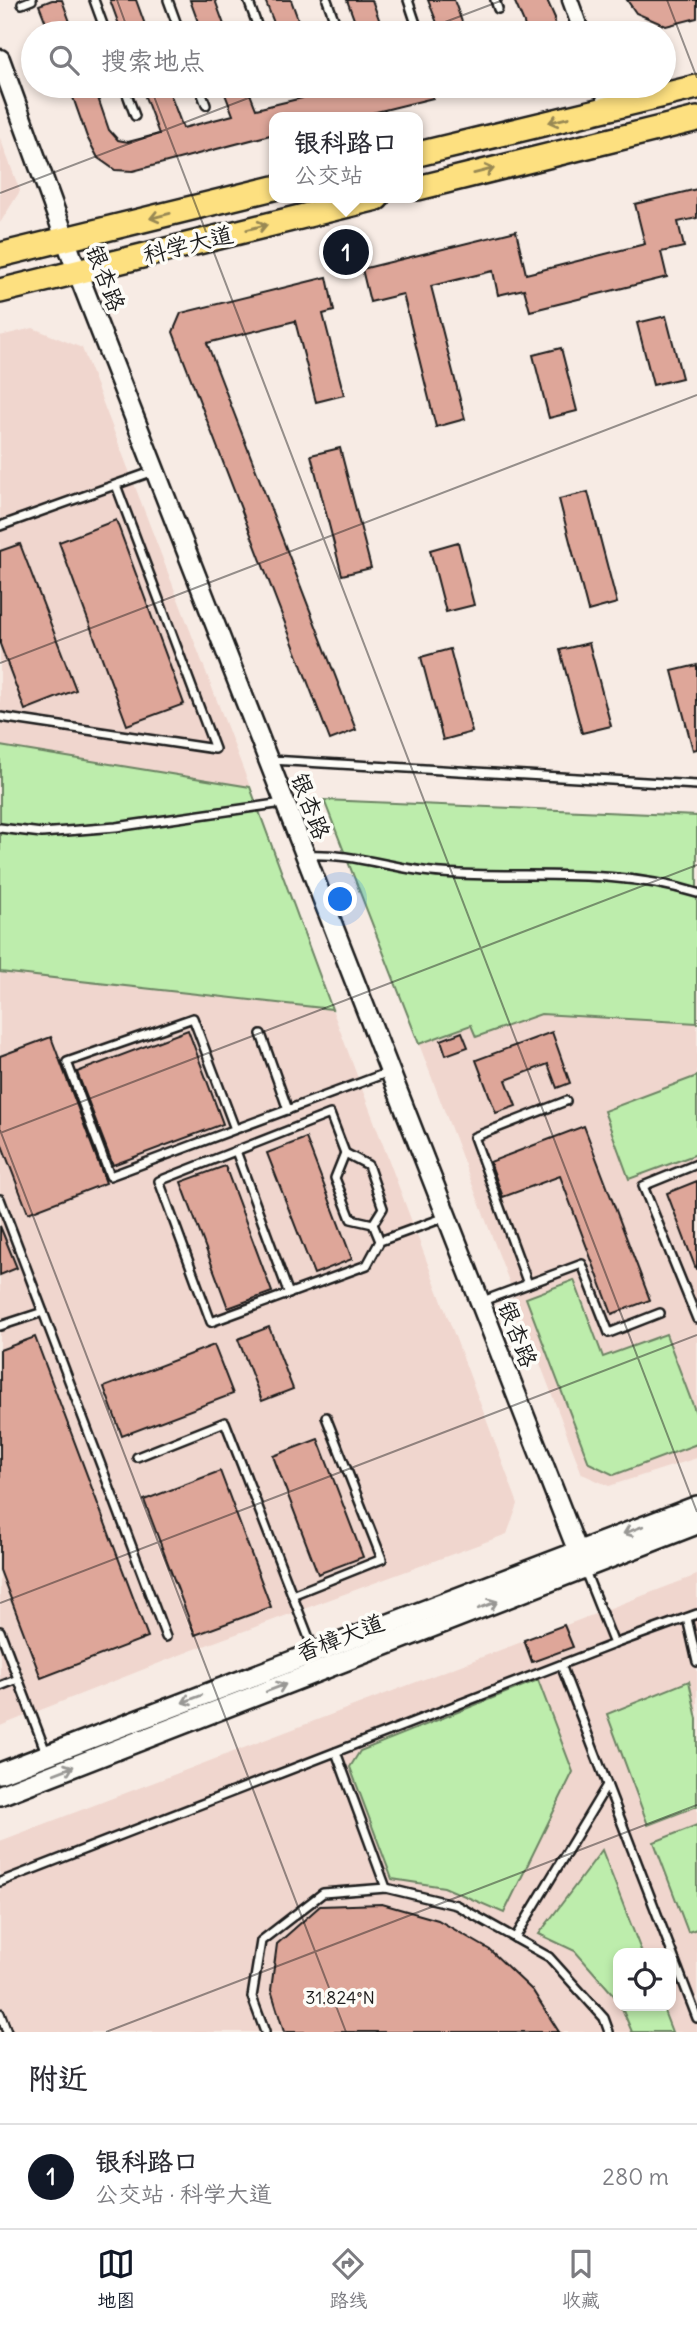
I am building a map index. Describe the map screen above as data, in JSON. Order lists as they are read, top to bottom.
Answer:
{
  "streets": {
    "main road": ["科学大道", "香樟大道"],
    "street": ["银杏路"]
  },
  "crossings": [
    ["科学大道", "银杏路"],
    ["银杏路", "香樟大道"]
  ],
  "page": {
    "search": "搜索地点",
    "popup": ["银科路口", "公交站"],
    "pins": "1",
    "heading": "附近",
    "list": [
      {
        "mark": "1",
        "name": "银科路口",
        "note": "公交站 · 科学大道",
        "value": "280 m"
      }
    ],
    "nav": ["地图", "路线", "收藏"]
  },
  "coordinates": ["31.824°N"]
}
